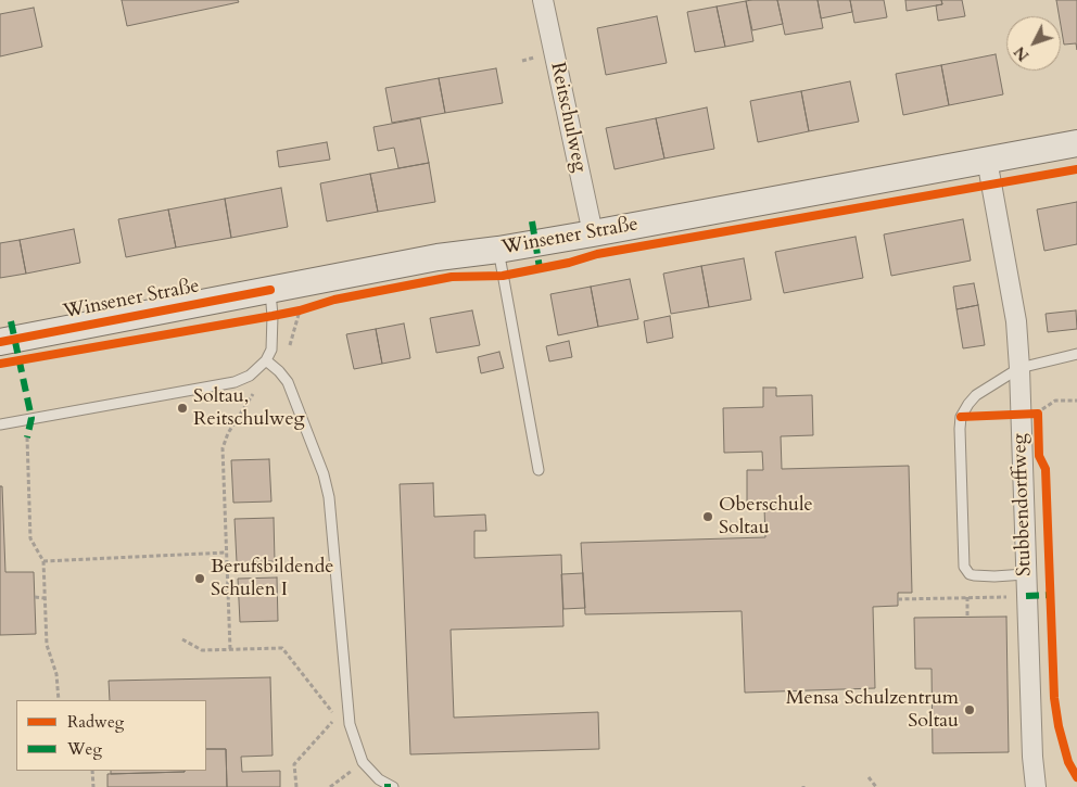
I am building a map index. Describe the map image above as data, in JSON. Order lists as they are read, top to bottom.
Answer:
{
  "streets": {
    "main road": ["Winsener Straße"],
    "street": ["Reitschulweg", "Stubbendorffweg"]
  },
  "crossings": [
    ["Reitschulweg", "Winsener Straße"],
    ["Winsener Straße", "Stubbendorffweg"]
  ],
  "places": [
    "Soltau, Reitschulweg",
    "Oberschule Soltau",
    "Berufsbildende Schulen I",
    "Mensa Schulzentrum Soltau"
  ],
  "legend": ["Radweg", "Weg"],
  "north": "bottom left"
}
